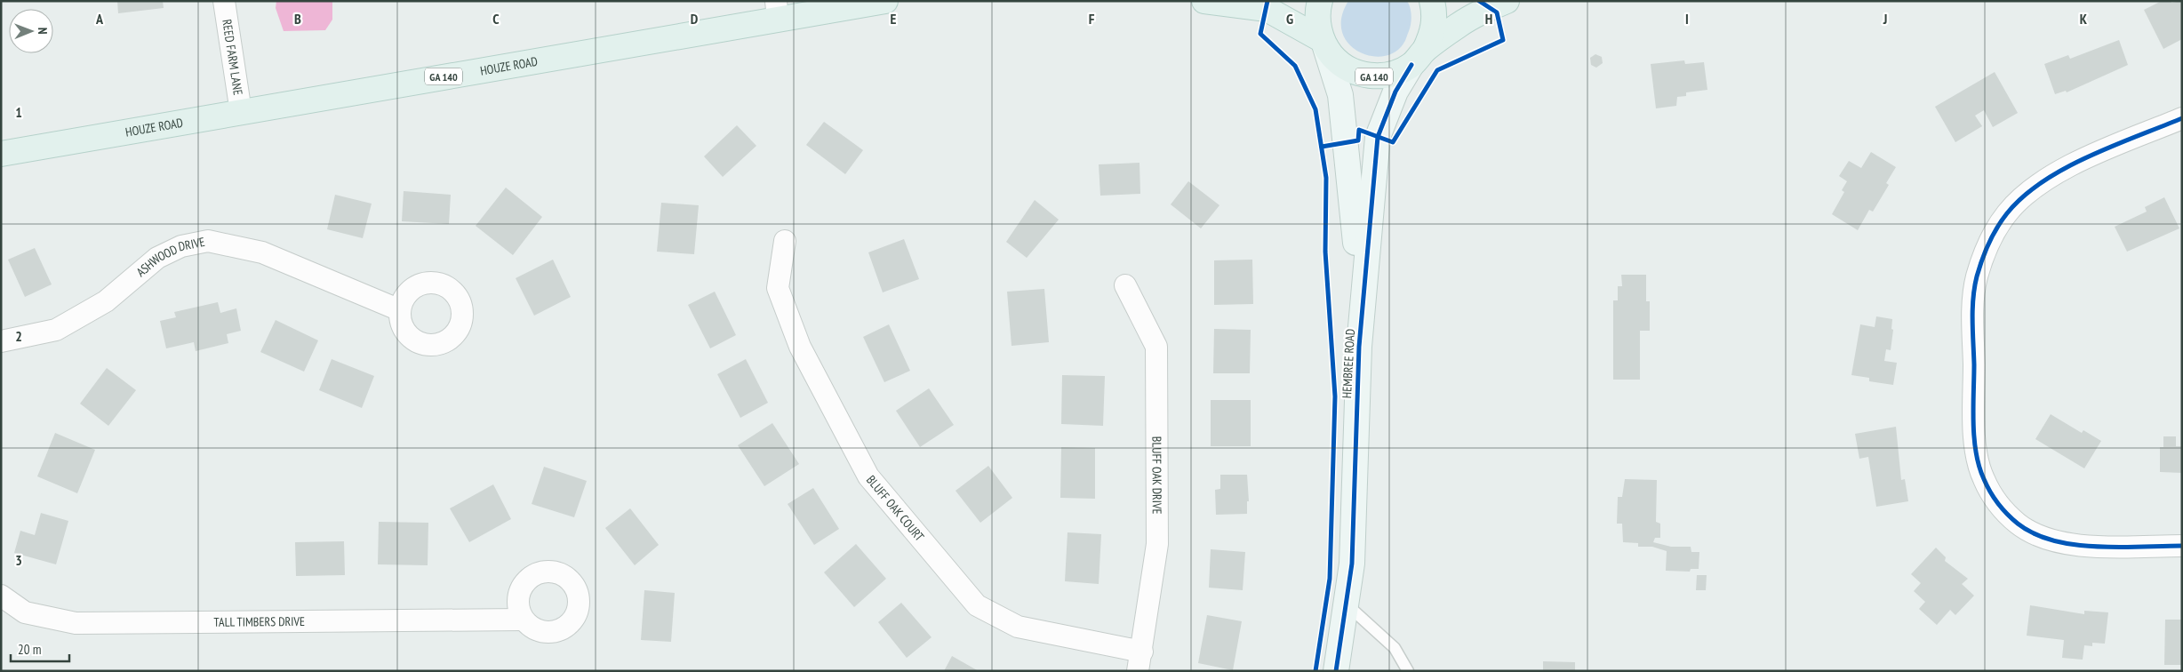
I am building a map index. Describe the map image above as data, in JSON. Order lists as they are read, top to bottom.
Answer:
{
  "streets": {
    "main road": ["HOUZE ROAD", "GA 140"],
    "street": [
      "REED FARM LANE",
      "ASHWOOD DRIVE",
      "HEMBREE ROAD",
      "BLUFF OAK DRIVE",
      "BLUFF OAK COURT",
      "TALL TIMBERS DRIVE"
    ]
  },
  "crossings": [
    ["REED FARM LANE", "HOUZE ROAD"],
    ["GA 140", "HEMBREE ROAD"],
    ["BLUFF OAK DRIVE", "BLUFF OAK COURT"]
  ],
  "scale_bar": "20 m",
  "north": "right",
  "grid": {
    "columns": [
      "A",
      "B",
      "C",
      "D",
      "E",
      "F",
      "G",
      "H",
      "I",
      "J",
      "K"
    ],
    "rows": ["1", "2", "3"]
  }
}
